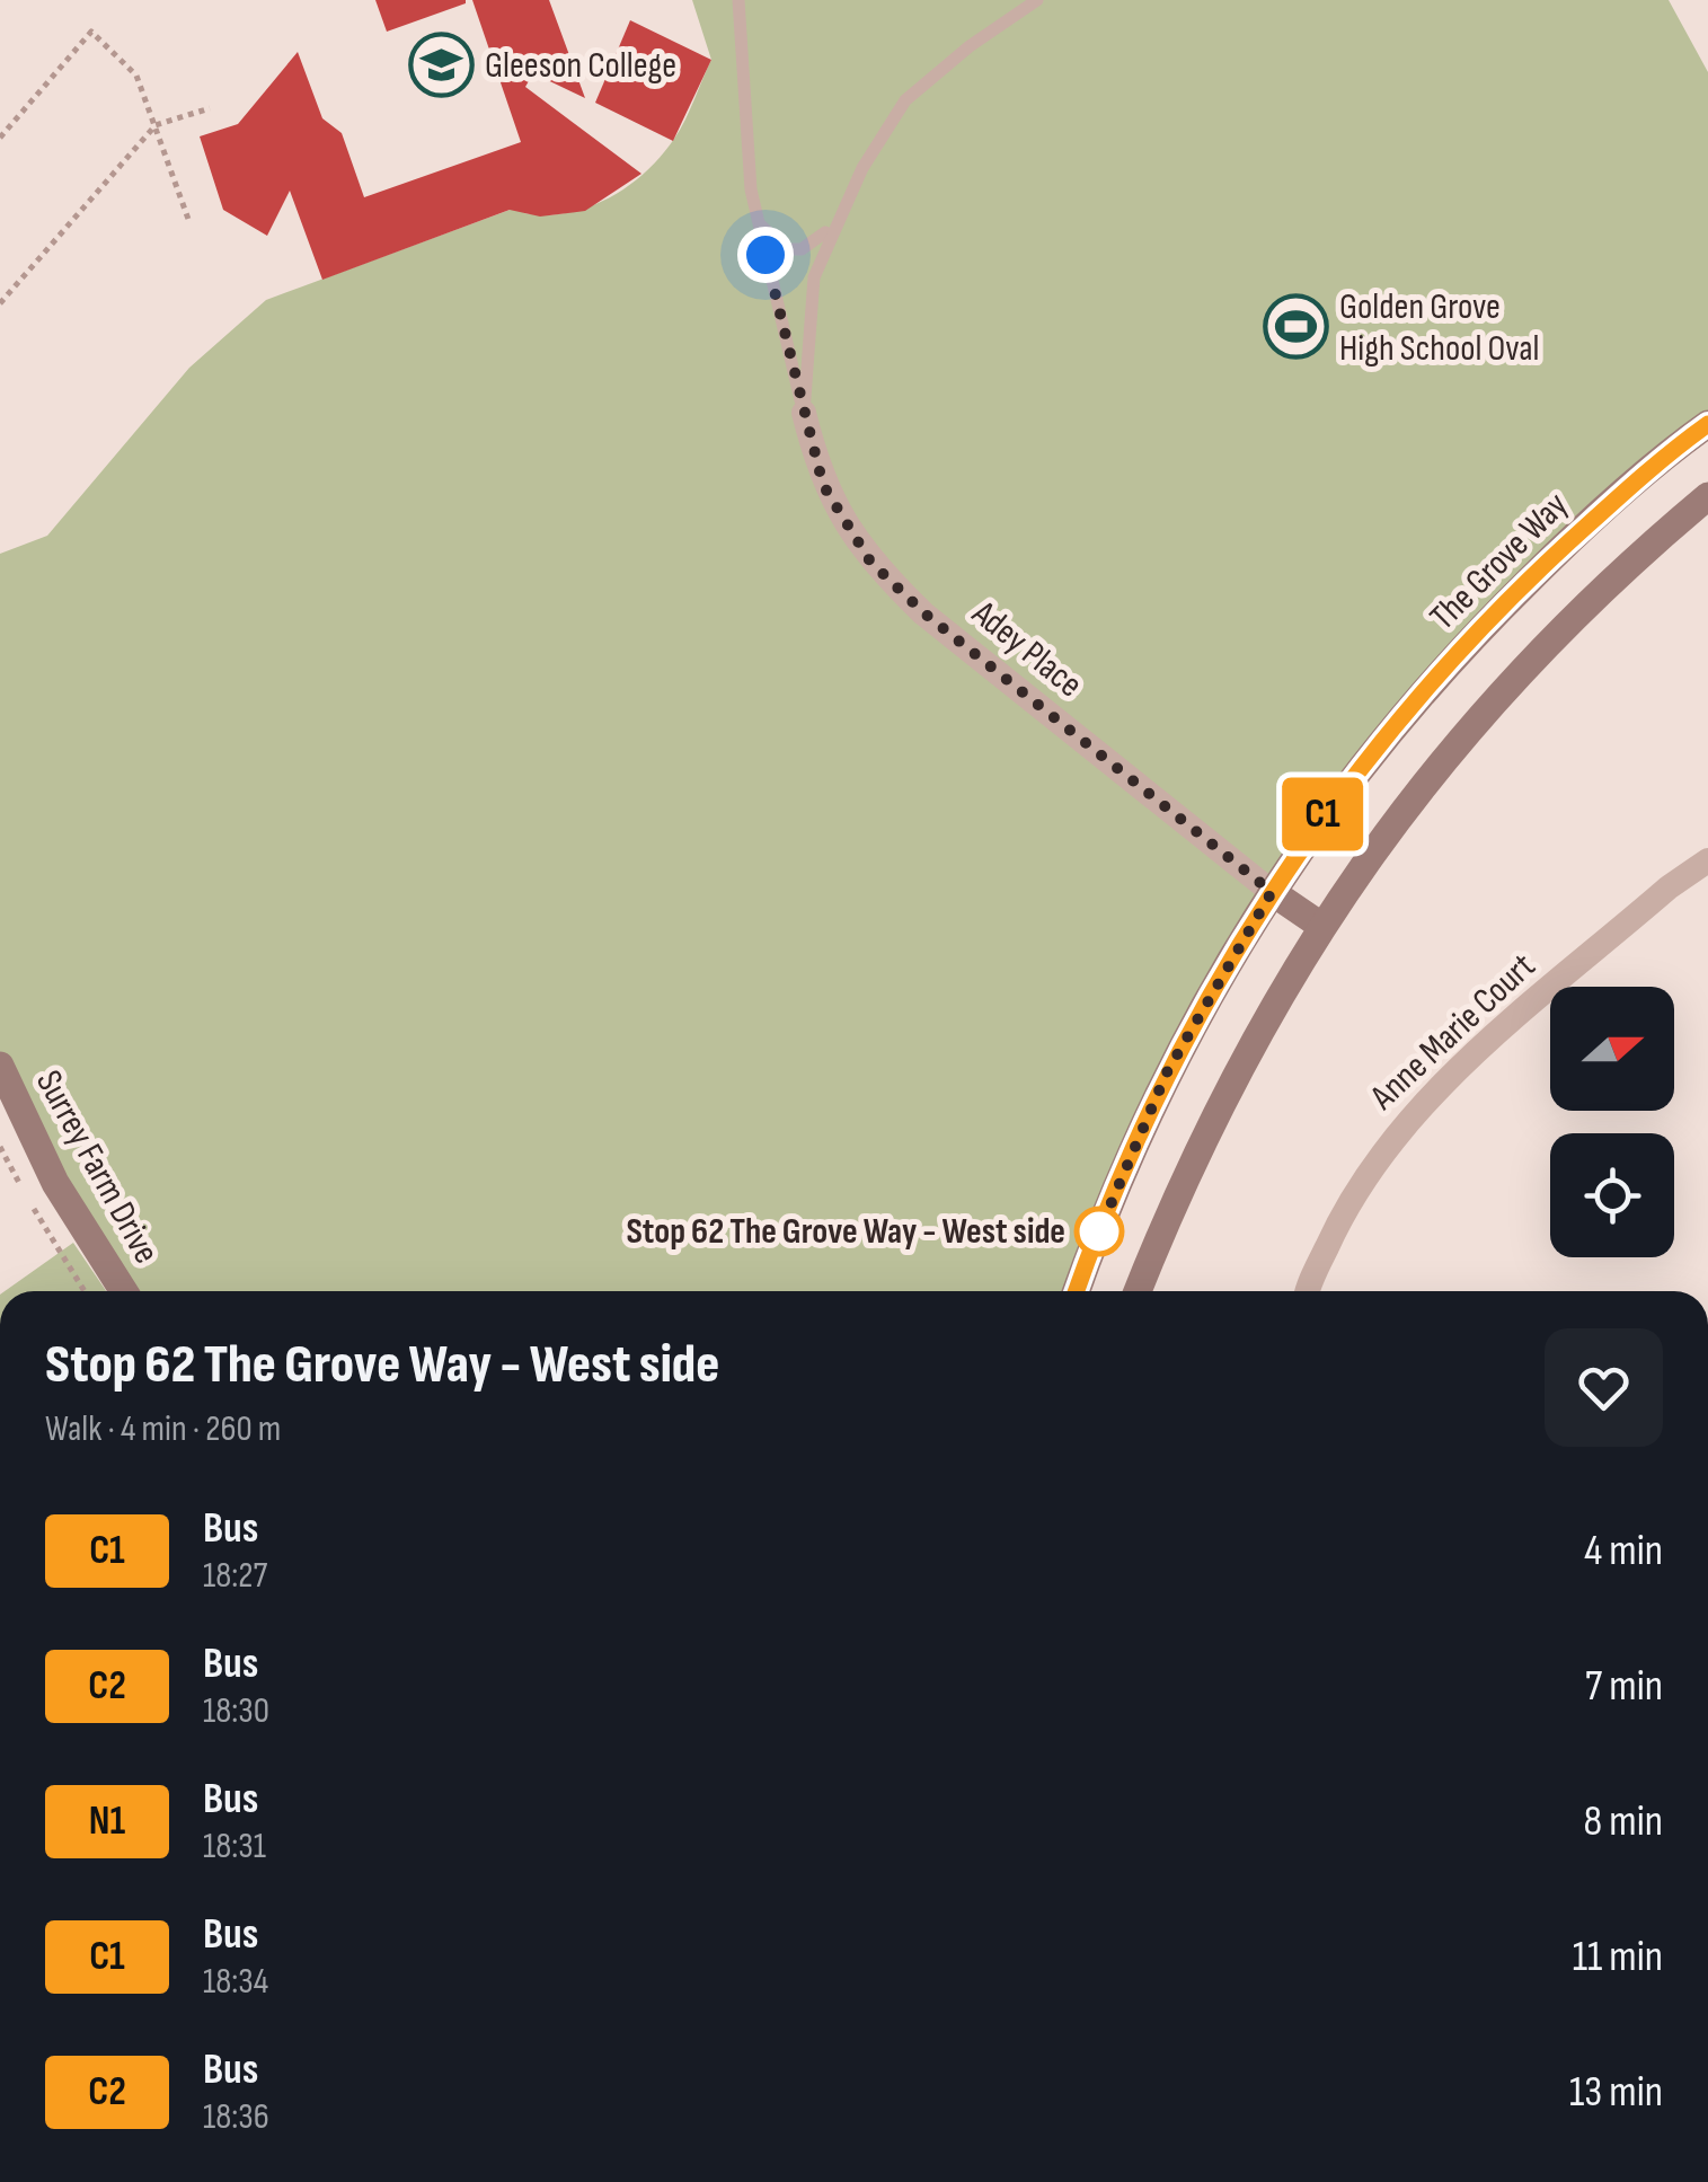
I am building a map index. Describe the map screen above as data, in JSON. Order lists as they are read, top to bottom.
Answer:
{
  "streets": {
    "main road": ["The Grove Way", "Surrey Farm Drive"],
    "street": ["Adey Place", "Anne Marie Court"]
  },
  "crossings": [
    ["The Grove Way", "Adey Place"]
  ],
  "places": {
    "school or university": ["Gleeson College"],
    "sports": ["Golden Grove High School Oval"],
    "other": ["Stop 62 The Grove Way - West side"]
  },
  "lines": ["bus line C1"],
  "north": "right",
  "page": {
    "on_map": "C1",
    "heading": ["Stop 62 The Grove Way - West side", "Walk · 4 min · 260 m"],
    "list": [
      {
        "mark": "C1",
        "name": "Bus",
        "note": "18:27",
        "value": "4 min"
      },
      {
        "mark": "C2",
        "name": "Bus",
        "note": "18:30",
        "value": "7 min"
      },
      {
        "mark": "N1",
        "name": "Bus",
        "note": "18:31",
        "value": "8 min"
      },
      {
        "mark": "C1",
        "name": "Bus",
        "note": "18:34",
        "value": "11 min"
      },
      {
        "mark": "C2",
        "name": "Bus",
        "note": "18:36",
        "value": "13 min"
      }
    ]
  }
}
